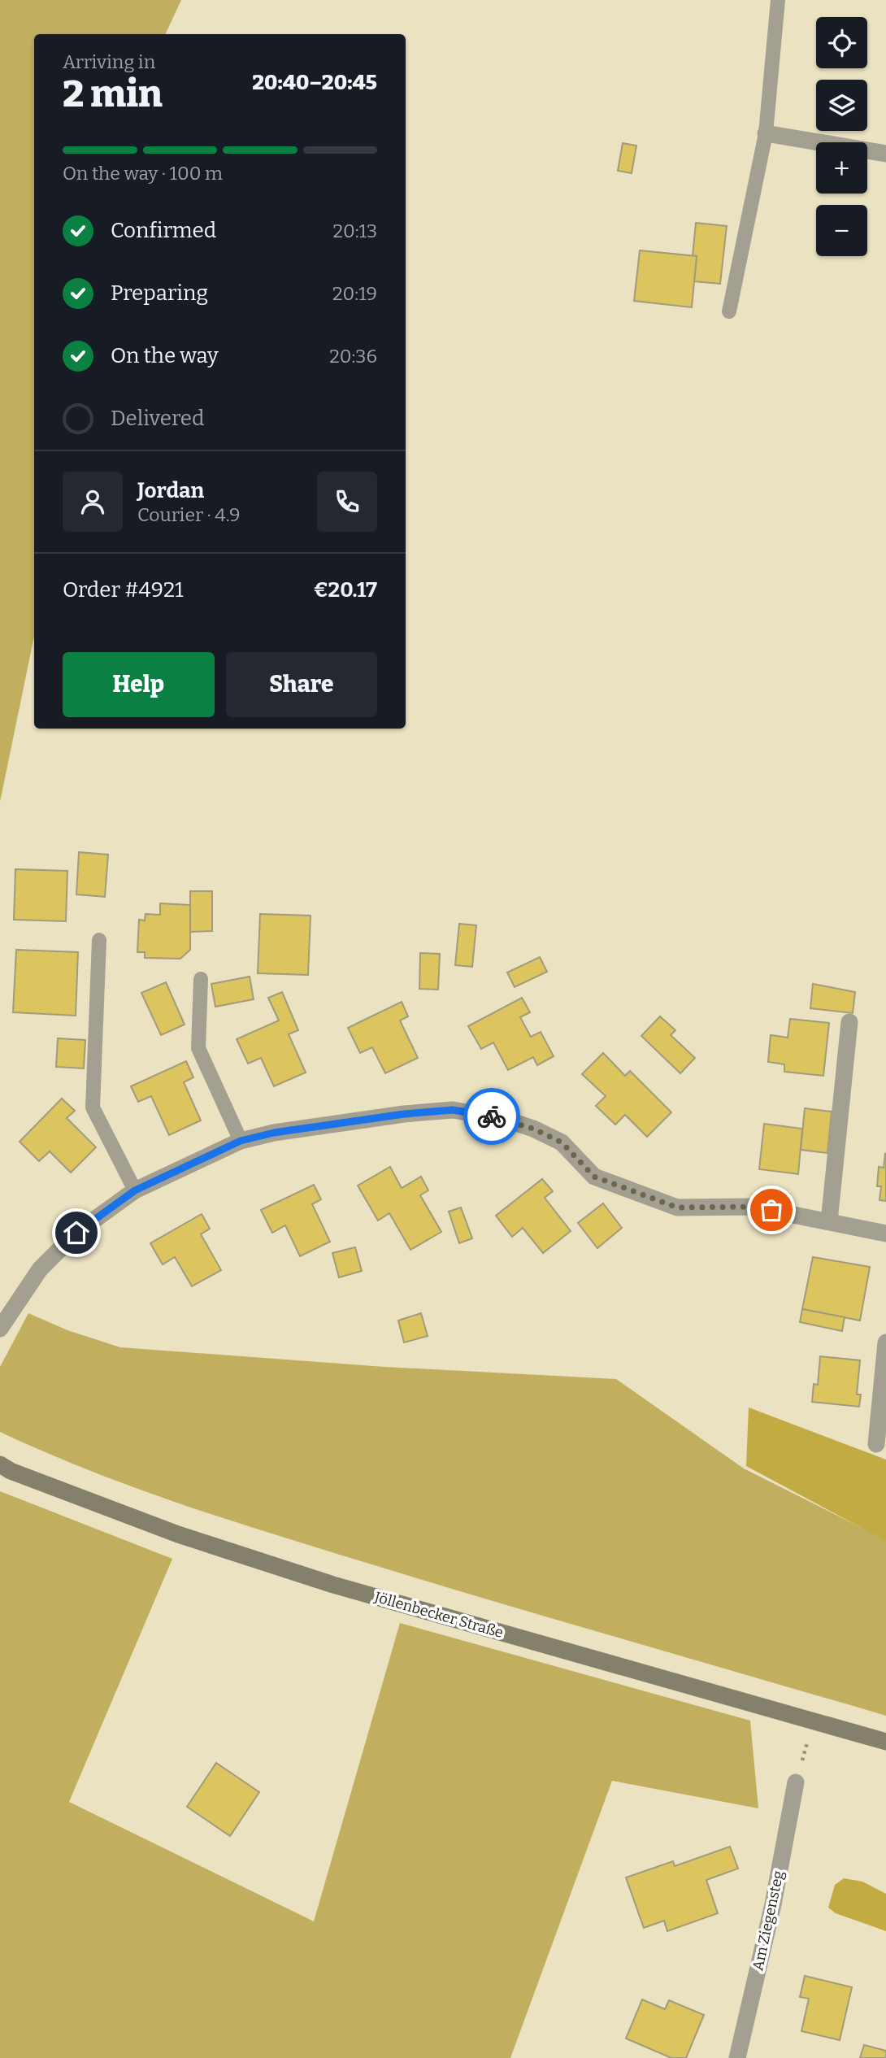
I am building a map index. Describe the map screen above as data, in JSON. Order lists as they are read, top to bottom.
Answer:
{
  "streets": {
    "main road": ["Jöllenbecker Straße"],
    "street": ["Am Ziegensteg"]
  },
  "page": {
    "map_buttons": ["+", "−"],
    "heading": ["2 min", "Arriving in", "20:40–20:45"],
    "panel": [
      "Jordan",
      "Courier · 4.9",
      "Order #4921",
      "€20.17"
    ],
    "bar": "On the way · 100 m",
    "list": [
      ["Confirmed", "20:13"],
      ["Preparing", "20:19"],
      ["On the way", "20:36"],
      "Delivered"
    ],
    "buttons": ["Help", "Share"]
  }
}
